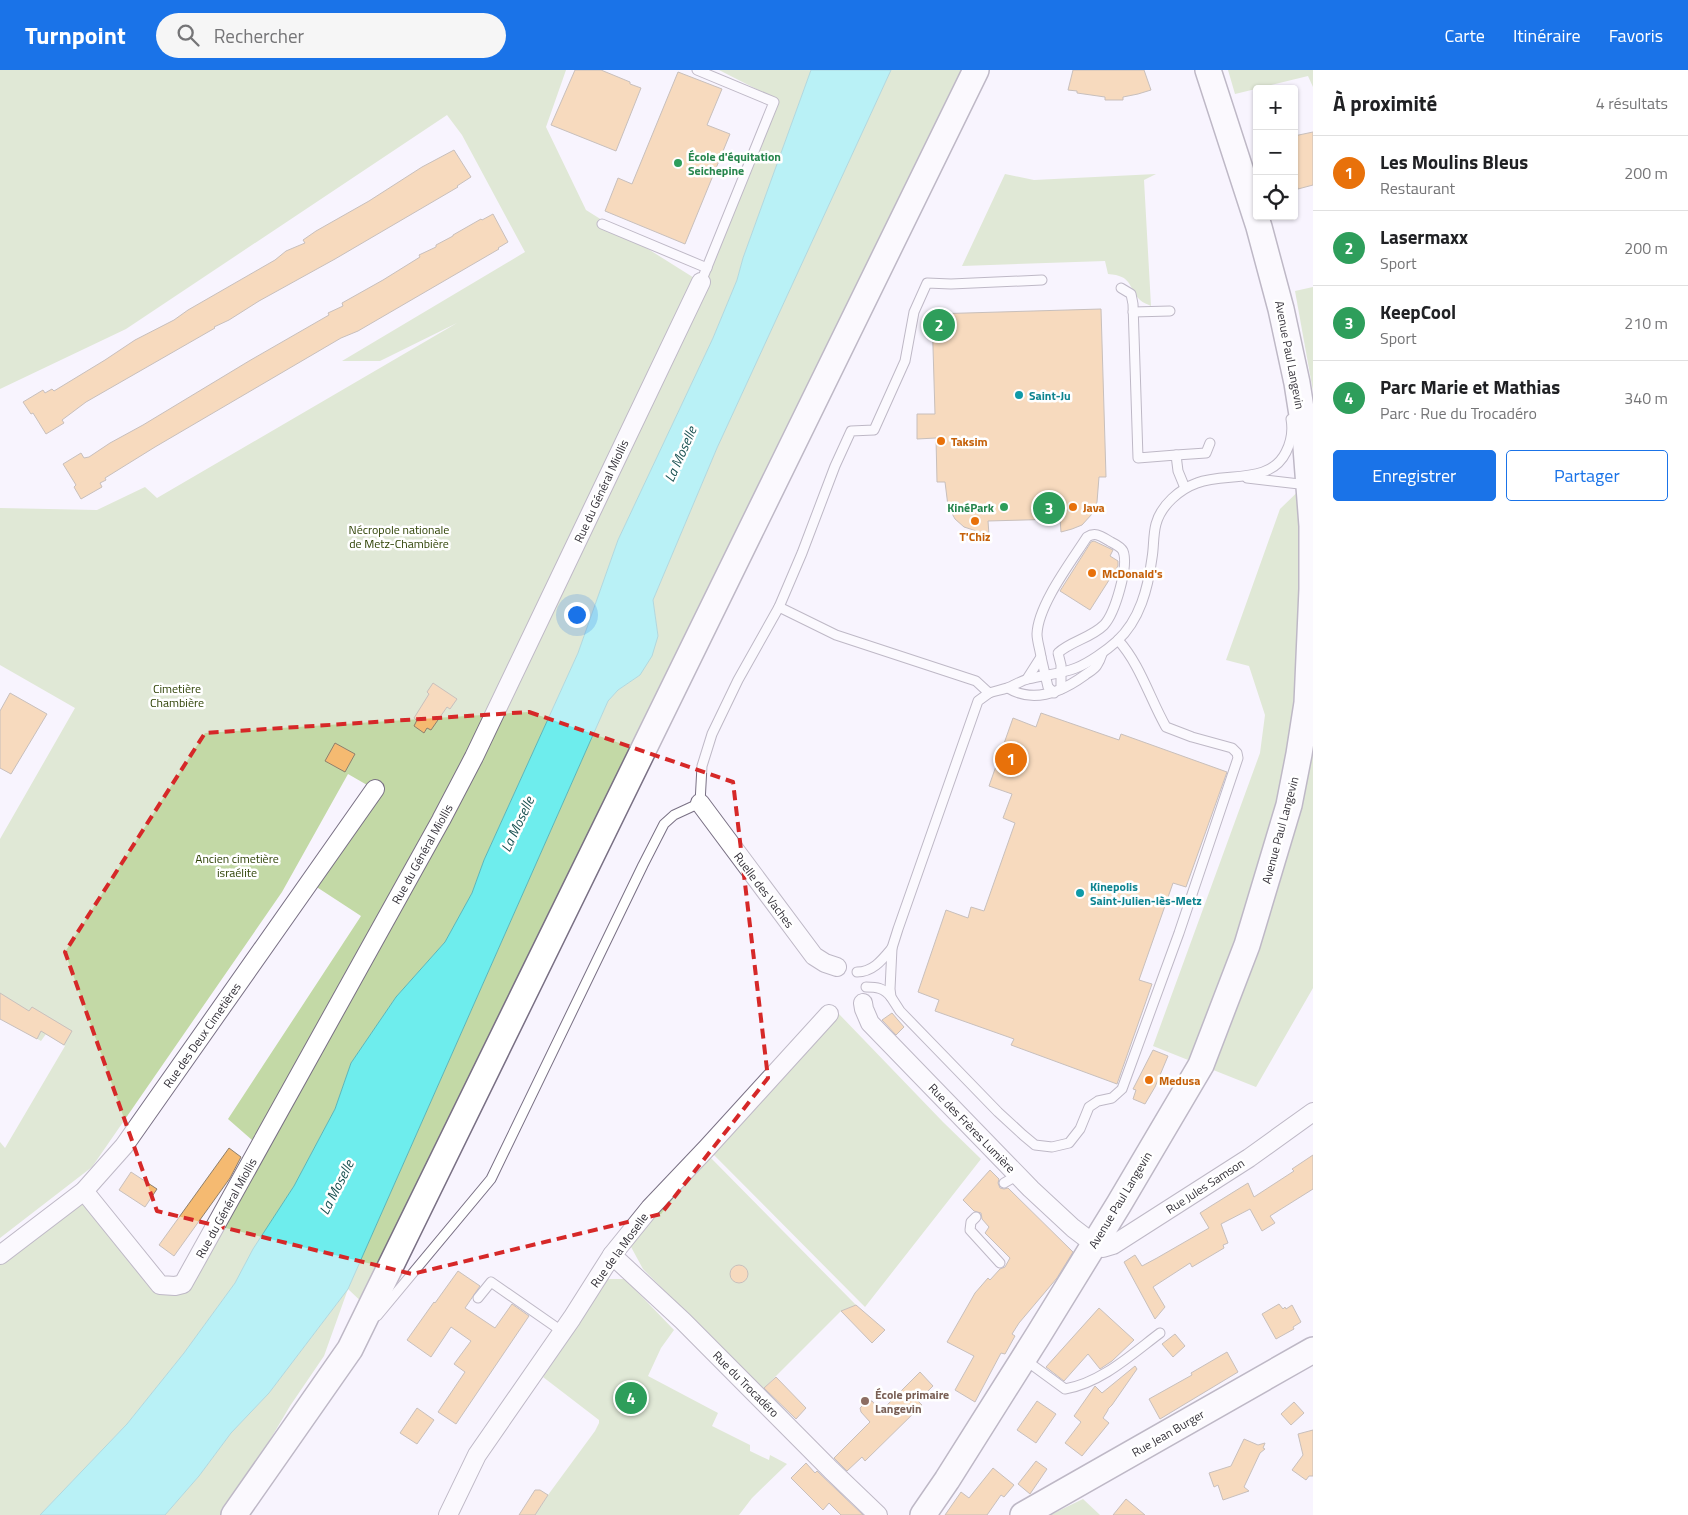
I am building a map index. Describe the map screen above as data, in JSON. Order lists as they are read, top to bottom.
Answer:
{
  "streets": {
    "main road": ["Avenue Paul Langevin", "Rue Jean Burger"],
    "street": [
      "Rue du Général Miollis",
      "Ruelle des Vaches",
      "Rue des Deux Cimetières",
      "Rue des Frères Lumière",
      "Rue Jules Samson",
      "Rue de la Moselle",
      "Rue du Trocadéro"
    ]
  },
  "crossings": [
    ["Avenue Paul Langevin", "Rue des Frères Lumière"],
    ["Avenue Paul Langevin", "Rue Jules Samson"],
    ["Rue du Général Miollis", "Rue des Deux Cimetières"],
    ["Rue des Frères Lumière", "Rue Jules Samson"],
    ["Rue de la Moselle", "Rue du Trocadéro"]
  ],
  "water": ["La Moselle"],
  "parks": ["Nécropole nationale de Metz-Chambière", "Cimetière Chambière", "Ancien cimetière israélite"],
  "places": [
    "École d'équitation Seichepine",
    "Saint-Ju",
    "Taksim",
    "KinéPark",
    "Java",
    "T'Chiz",
    "McDonald's",
    "Kinepolis Saint-Julien-lès-Metz",
    "Medusa",
    "École primaire Langevin"
  ],
  "page": {
    "header": "Turnpoint",
    "search": "Rechercher",
    "nav": ["Carte", "Itinéraire", "Favoris"],
    "heading": ["À proximité", "4 résultats"],
    "map_buttons": ["+", "−"],
    "list": [
      {
        "mark": "1",
        "name": "Les Moulins Bleus",
        "note": "Restaurant",
        "value": "200 m"
      },
      {
        "mark": "2",
        "name": "Lasermaxx",
        "note": "Sport",
        "value": "200 m"
      },
      {
        "mark": "3",
        "name": "KeepCool",
        "note": "Sport",
        "value": "210 m"
      },
      {
        "mark": "4",
        "name": "Parc Marie et Mathias",
        "note": "Parc · Rue du Trocadéro",
        "value": "340 m"
      }
    ],
    "pins": [
      "2",
      "3",
      "1",
      "4"
    ],
    "buttons": ["Enregistrer", "Partager"]
  }
}
